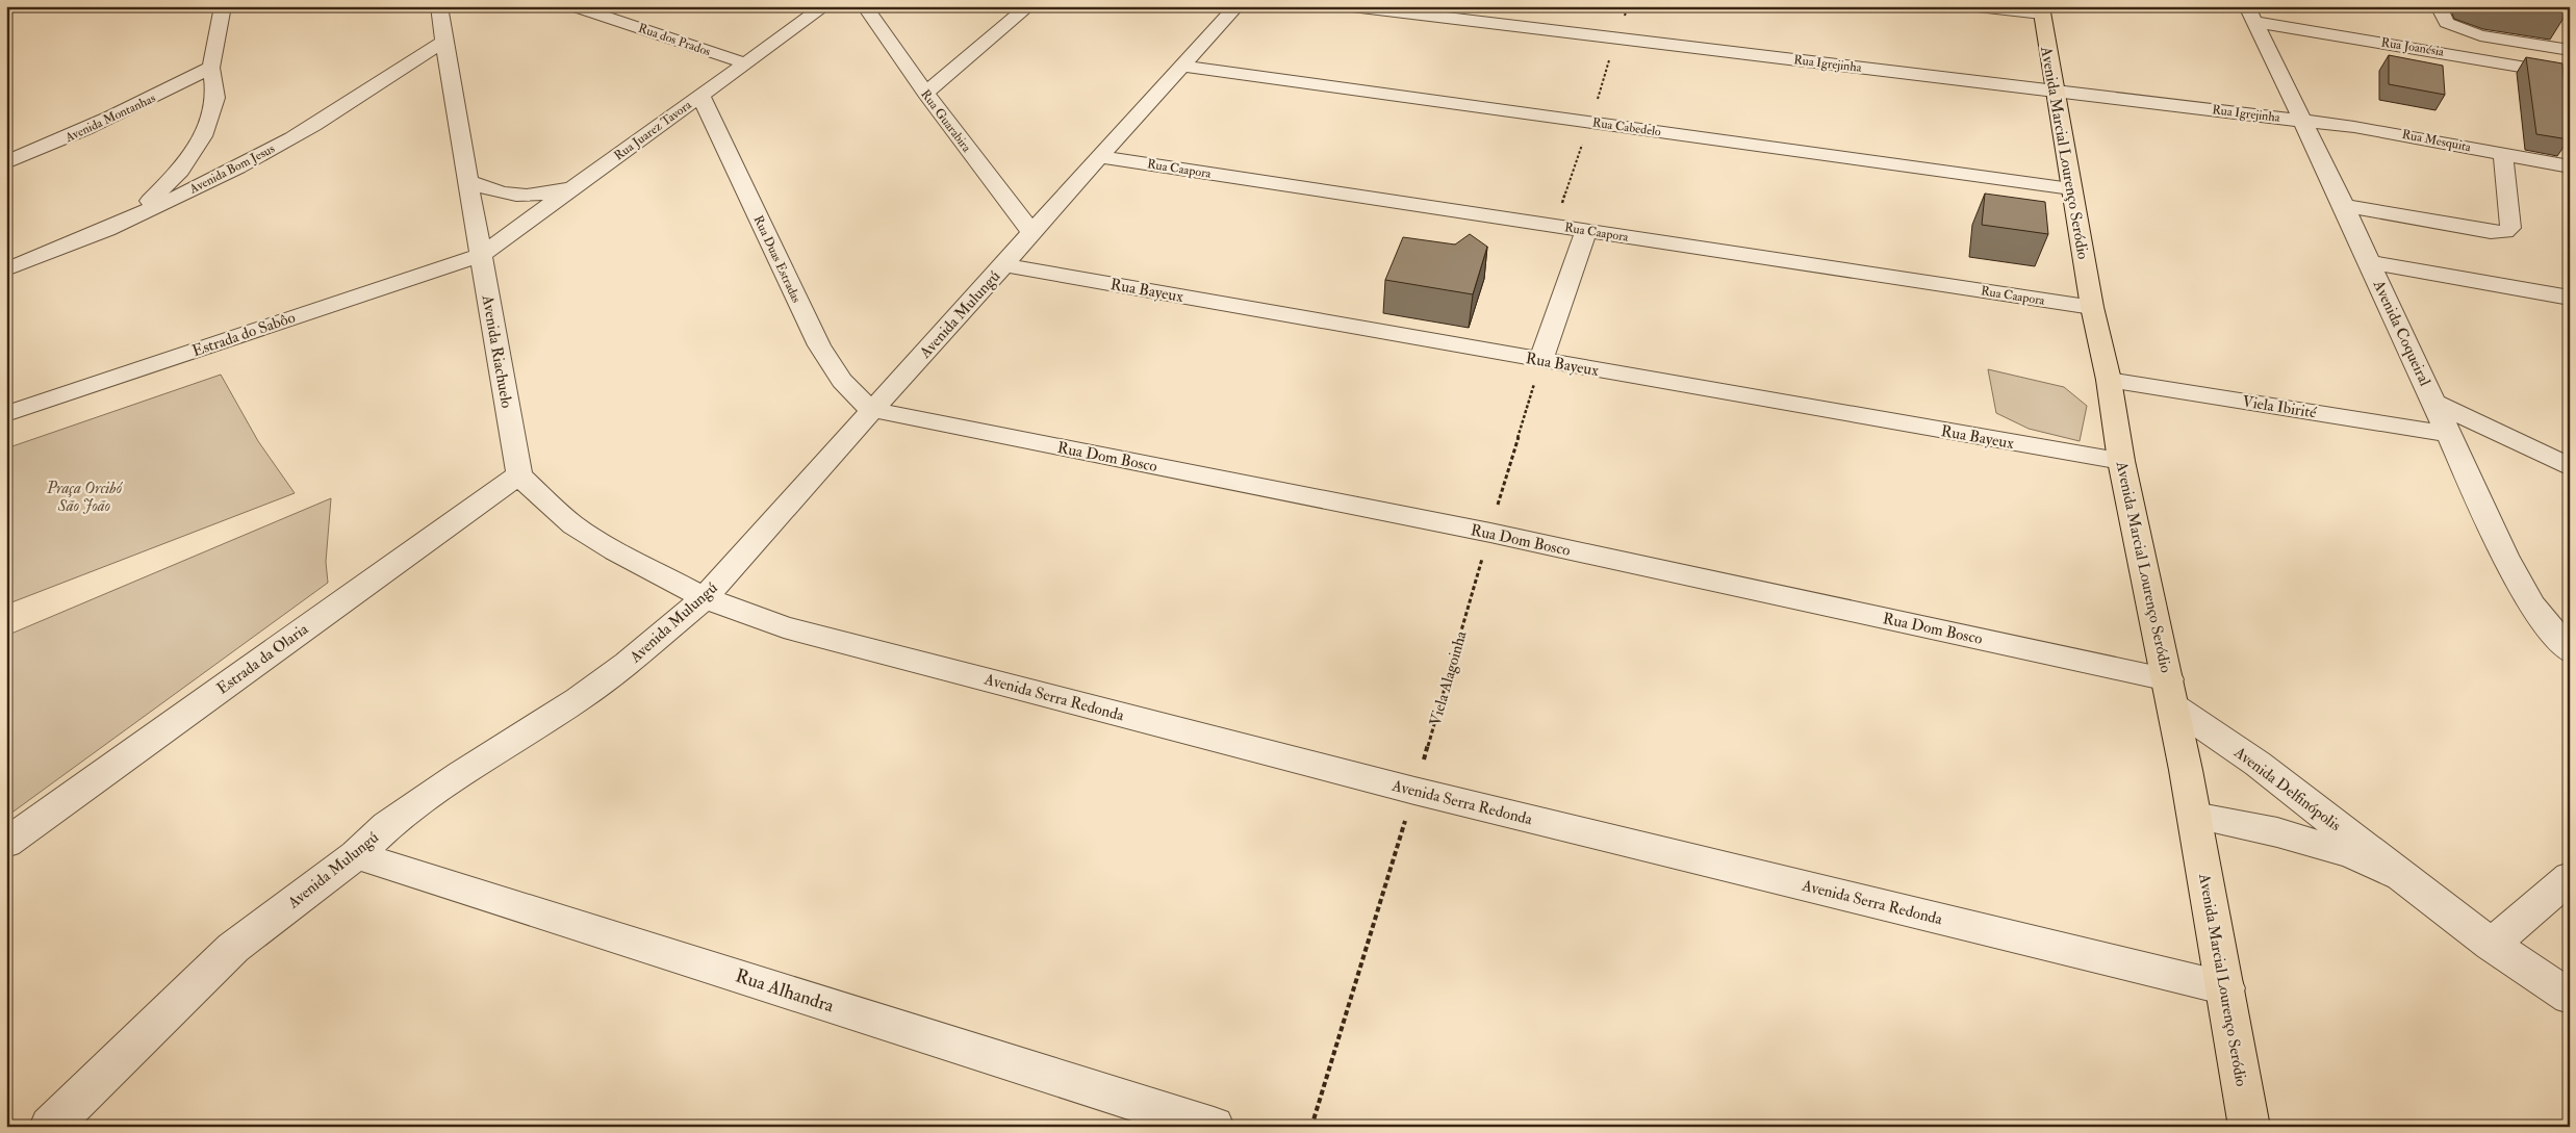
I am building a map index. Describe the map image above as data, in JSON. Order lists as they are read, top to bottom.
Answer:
{
  "streets": {
    "main road": ["Avenida Marcial Lourenço Seródio"],
    "street": [
      "Rua dos Prados",
      "Rua Joanésia",
      "Rua Igrejinha",
      "Avenida Montanhas",
      "Rua Guarabira",
      "Rua Cabedelo",
      "Rua Juarez Tavora",
      "Rua Mesquita",
      "Avenida Bom Jesus",
      "Rua Caapora",
      "Rua Duas Estradas",
      "Rua Bayeux",
      "Avenida Mulungú",
      "Avenida Coqueiral",
      "Estrada do Sabôo",
      "Avenida Riachuelo",
      "Viela Ibirité",
      "Rua Dom Bosco",
      "Estrada da Olaria",
      "Avenida Serra Redonda",
      "Avenida Delfinópolis",
      "Rua Alhandra"
    ],
    "path": ["Viela Alagoinha"]
  },
  "crossings": [
    ["Rua dos Prados", "Rua Juarez Tavora"],
    ["Rua Joanésia", "Avenida Coqueiral"],
    ["Rua Igrejinha", "Rua Mesquita"],
    ["Rua Igrejinha", "Avenida Marcial Lourenço Seródio"],
    ["Rua Igrejinha", "Avenida Coqueiral"],
    ["Rua Guarabira", "Avenida Mulungú"],
    ["Rua Cabedelo", "Avenida Marcial Lourenço Seródio"],
    ["Rua Cabedelo", "Avenida Mulungú"],
    ["Rua Juarez Tavora", "Rua Duas Estradas"],
    ["Rua Juarez Tavora", "Estrada do Sabôo"],
    ["Rua Juarez Tavora", "Avenida Riachuelo"],
    ["Rua Mesquita", "Avenida Coqueiral"],
    ["Avenida Marcial Lourenço Seródio", "Rua Caapora"],
    ["Avenida Marcial Lourenço Seródio", "Rua Bayeux"],
    ["Avenida Marcial Lourenço Seródio", "Viela Ibirité"],
    ["Avenida Marcial Lourenço Seródio", "Rua Dom Bosco"],
    ["Avenida Marcial Lourenço Seródio", "Avenida Serra Redonda"],
    ["Avenida Marcial Lourenço Seródio", "Avenida Delfinópolis"],
    ["Avenida Bom Jesus", "Avenida Riachuelo"],
    ["Rua Caapora", "Avenida Mulungú"],
    ["Rua Duas Estradas", "Avenida Mulungú"],
    ["Rua Duas Estradas", "Rua Dom Bosco"],
    ["Rua Bayeux", "Avenida Mulungú"],
    ["Rua Bayeux", "Viela Alagoinha"],
    ["Avenida Mulungú", "Rua Dom Bosco"],
    ["Avenida Mulungú", "Avenida Serra Redonda"],
    ["Avenida Mulungú", "Rua Alhandra"],
    ["Avenida Coqueiral", "Viela Ibirité"],
    ["Estrada do Sabôo", "Avenida Riachuelo"],
    ["Avenida Riachuelo", "Estrada da Olaria"],
    ["Rua Dom Bosco", "Viela Alagoinha"],
    ["Rua Dom Bosco", "Avenida Delfinópolis"],
    ["Viela Alagoinha", "Avenida Serra Redonda"]
  ],
  "parks": ["Praça Orcibó São João"]
}
